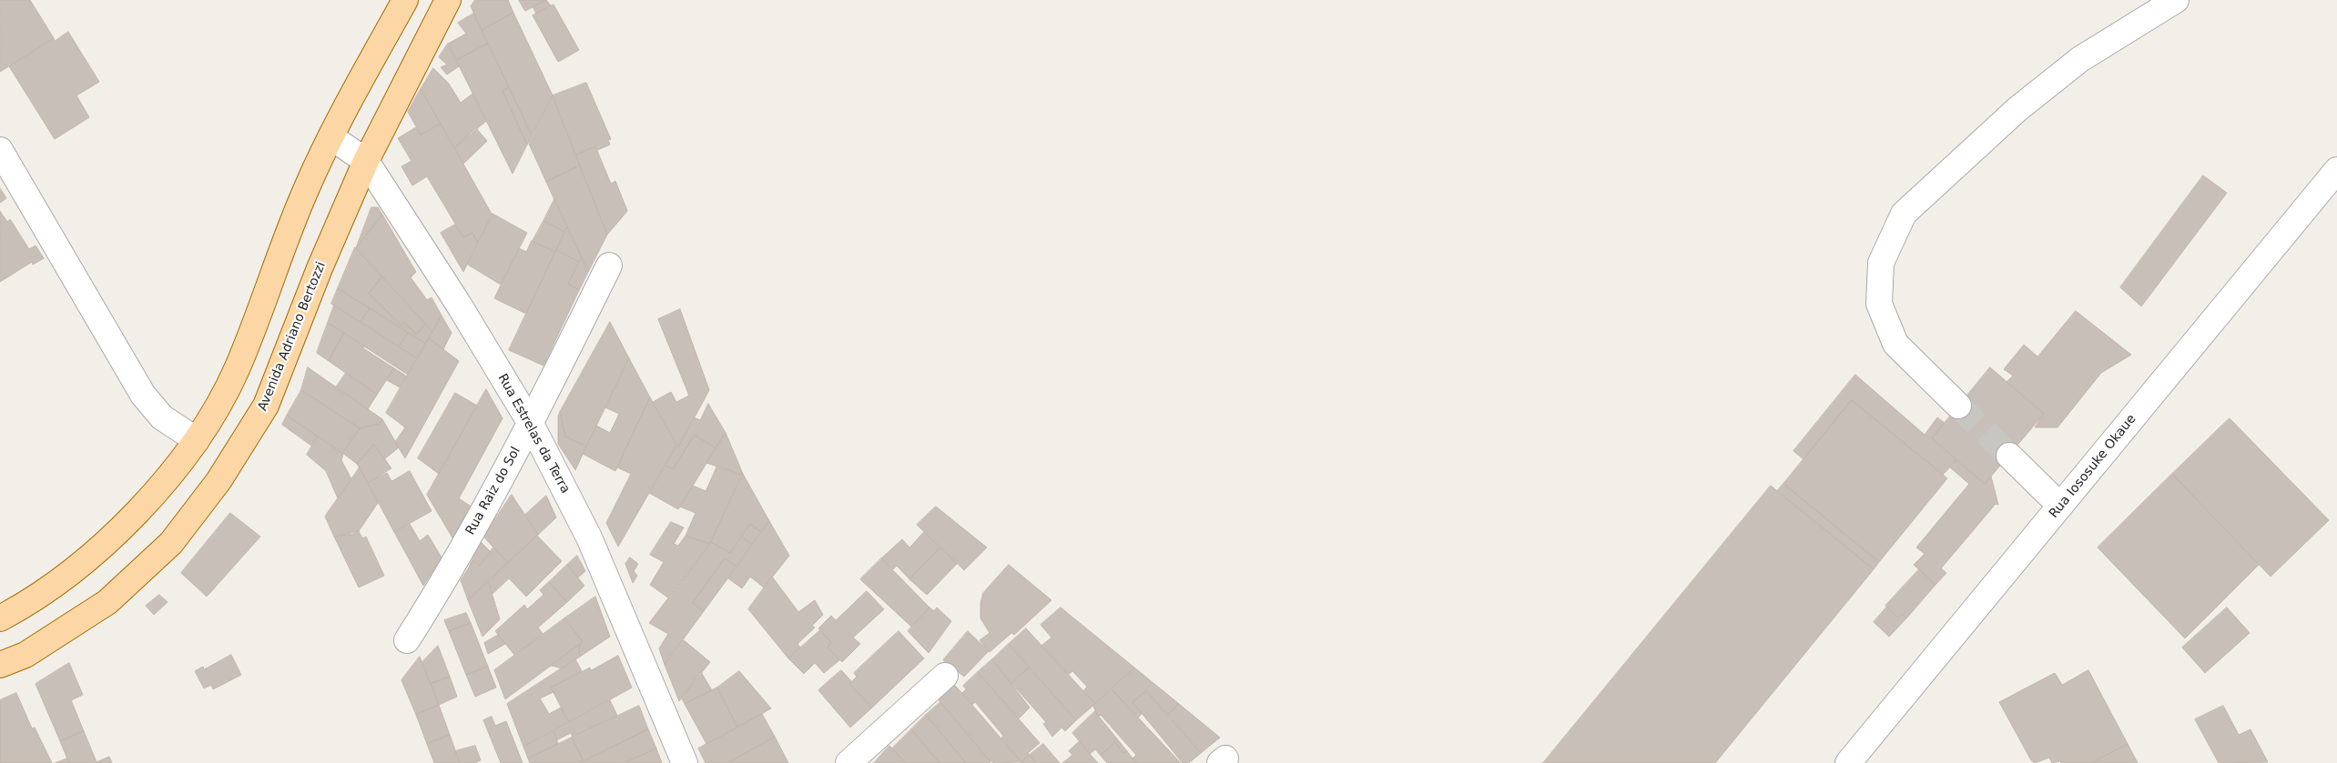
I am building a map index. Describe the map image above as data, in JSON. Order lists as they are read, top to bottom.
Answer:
{
  "streets": {
    "main road": ["Avenida Adriano Bertozzi"],
    "street": ["Rua Estrelas da Terra", "Rua Iososuke Okaue", "Rua Raiz do Sol"]
  },
  "crossings": [
    ["Avenida Adriano Bertozzi", "Rua Estrelas da Terra"],
    ["Rua Estrelas da Terra", "Rua Raiz do Sol"]
  ]
}
